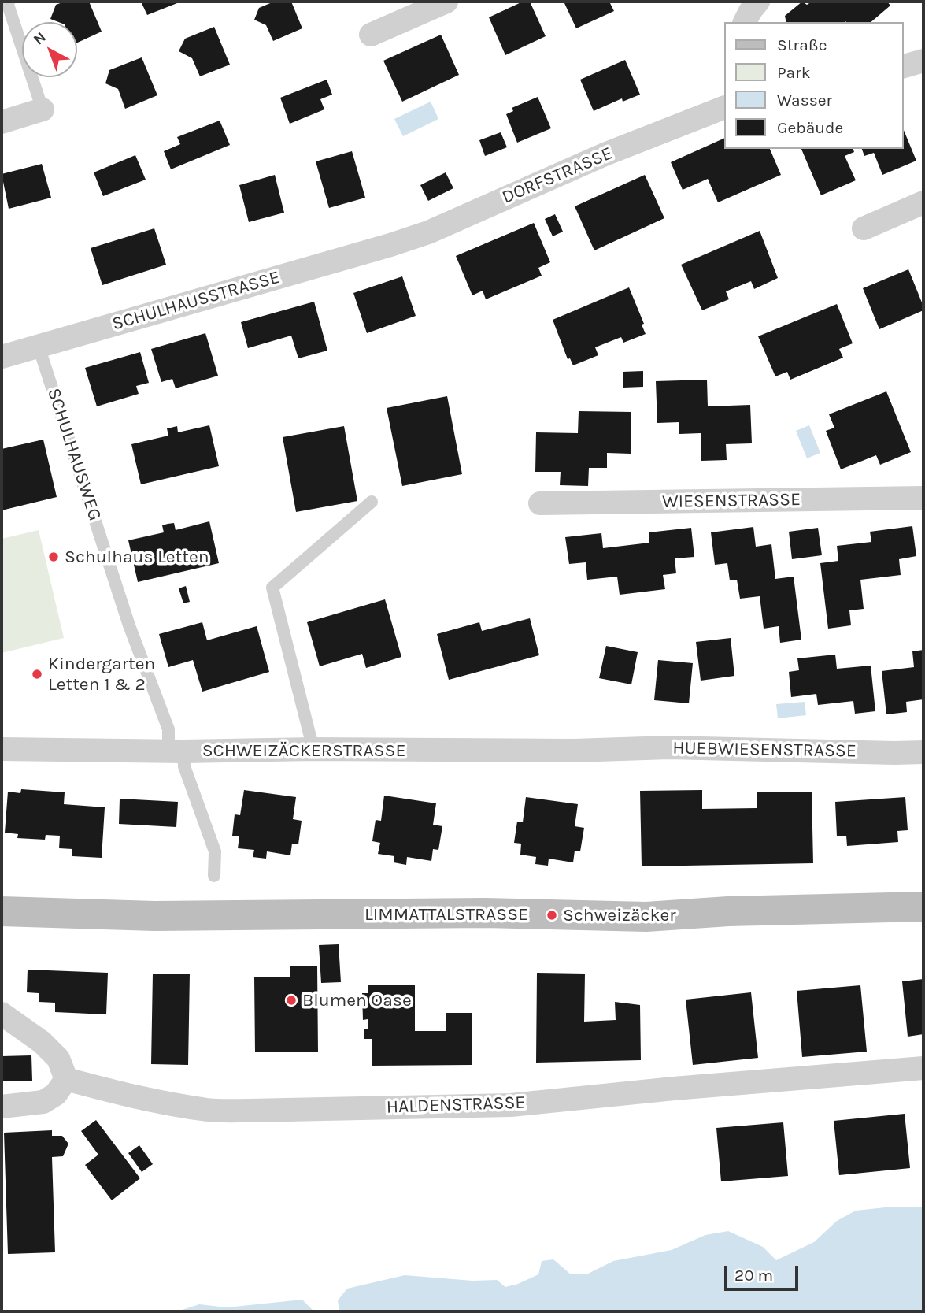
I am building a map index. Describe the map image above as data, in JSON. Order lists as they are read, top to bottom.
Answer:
{
  "streets": {
    "main road": ["LIMMATTALSTRASSE"],
    "street": [
      "DORFSTRASSE",
      "SCHULHAUSSTRASSE",
      "WIESENSTRASSE",
      "HUEBWIESENSTRASSE",
      "SCHWEIZÄCKERSTRASSE",
      "HALDENSTRASSE"
    ],
    "lane": ["SCHULHAUSWEG"]
  },
  "crossings": [
    ["DORFSTRASSE", "SCHULHAUSSTRASSE"],
    ["SCHULHAUSSTRASSE", "SCHULHAUSWEG"],
    ["SCHULHAUSWEG", "SCHWEIZÄCKERSTRASSE"],
    ["HUEBWIESENSTRASSE", "SCHWEIZÄCKERSTRASSE"]
  ],
  "places": [
    "Schulhaus Letten",
    "Kindergarten Letten 1 & 2",
    "Schweizäcker",
    "Blumen Oase"
  ],
  "legend": [
    "Straße",
    "Park",
    "Wasser",
    "Gebäude"
  ],
  "scale_bar": "20 m",
  "north": "top left"
}
